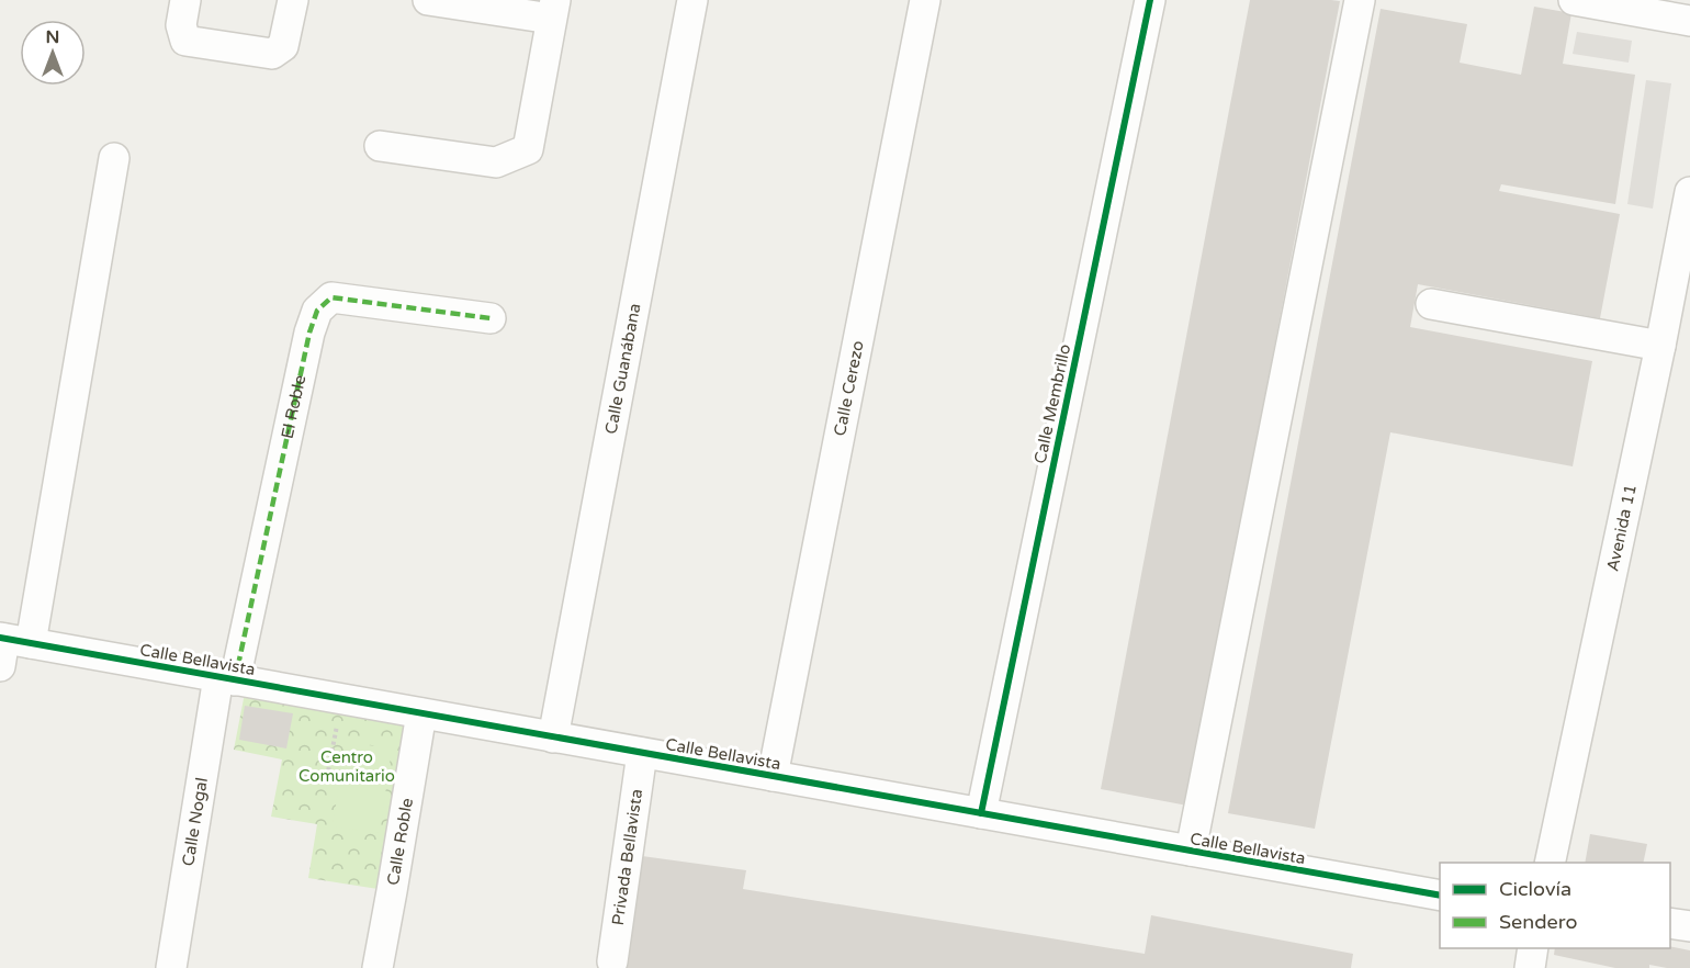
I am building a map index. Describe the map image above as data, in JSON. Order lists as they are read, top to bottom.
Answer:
{
  "streets": {
    "street": [
      "Calle Guanábana",
      "Calle Cerezo",
      "Calle Membrillo",
      "El Roble",
      "Avenida 11",
      "Calle Bellavista",
      "Calle Nogal",
      "Calle Roble",
      "Privada Bellavista"
    ]
  },
  "crossings": [
    ["Calle Guanábana", "Calle Bellavista"],
    ["Calle Cerezo", "Calle Bellavista"],
    ["Calle Membrillo", "Calle Bellavista"],
    ["El Roble", "Calle Bellavista"],
    ["El Roble", "Calle Nogal"],
    ["Calle Bellavista", "Calle Nogal"],
    ["Calle Bellavista", "Calle Roble"],
    ["Calle Bellavista", "Privada Bellavista"]
  ],
  "parks": ["Centro Comunitario"],
  "legend": ["Ciclovía", "Sendero"],
  "north": "top"
}
